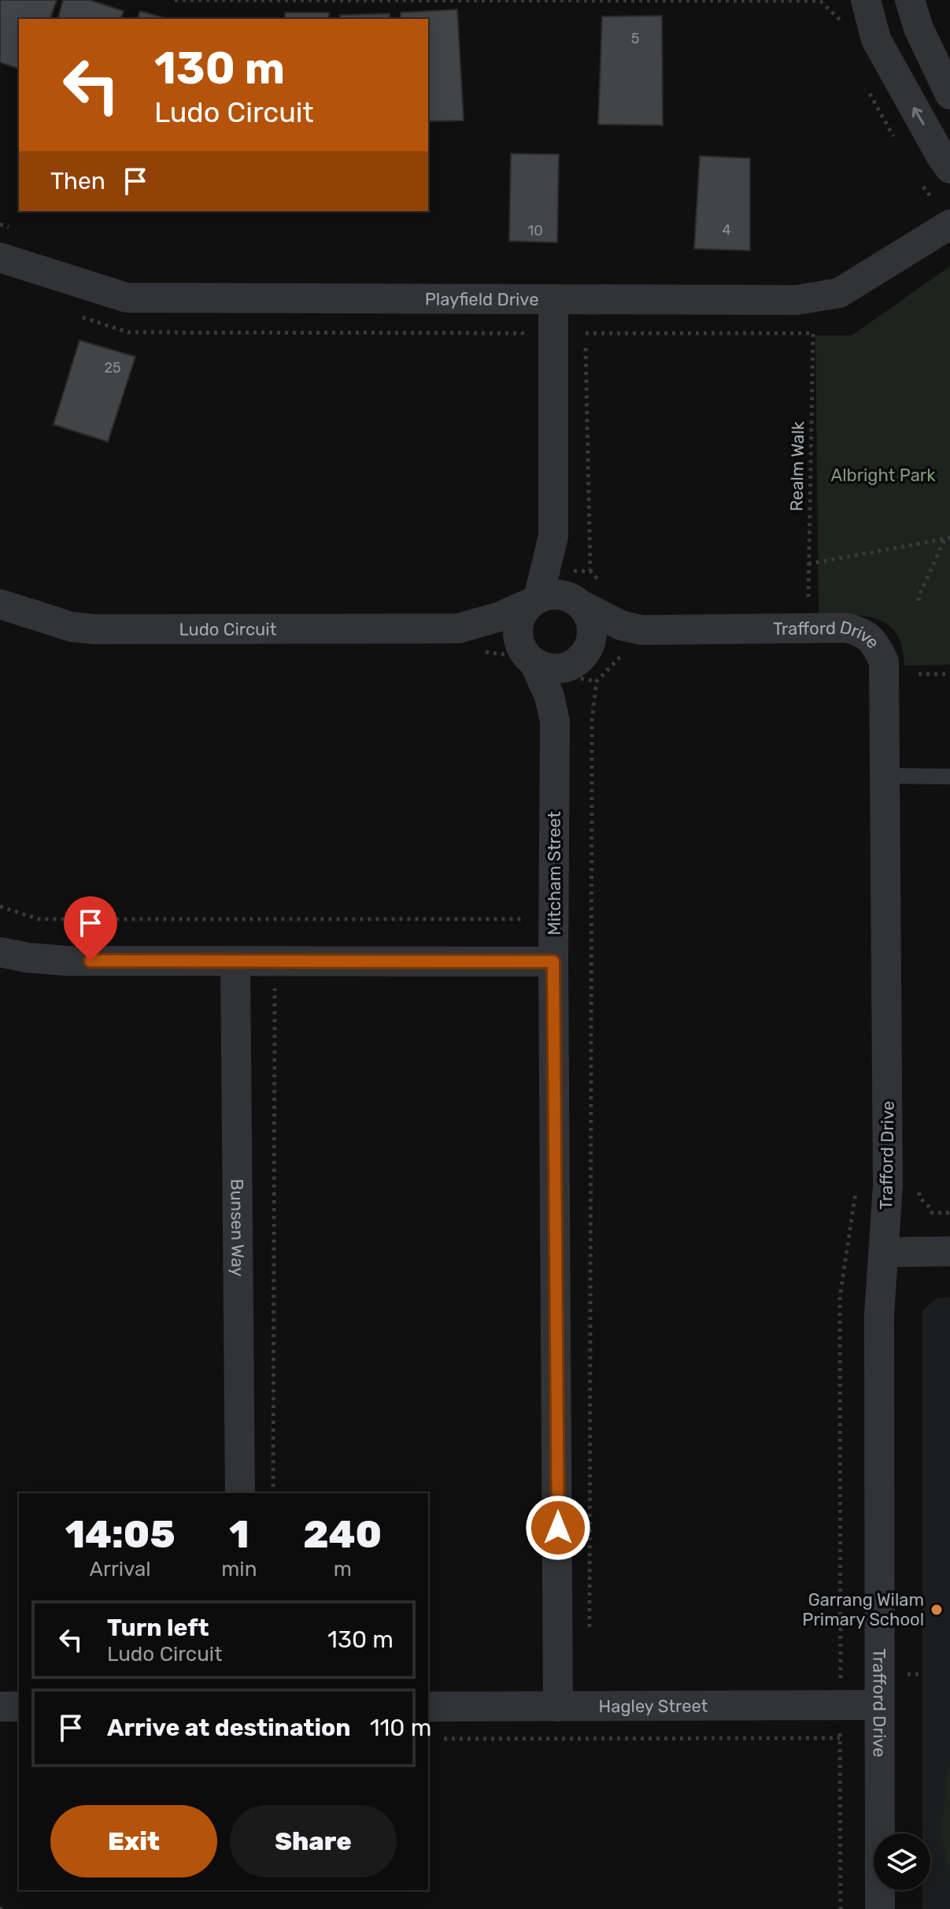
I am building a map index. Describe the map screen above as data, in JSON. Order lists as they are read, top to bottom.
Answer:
{
  "streets": {
    "street": [
      "Playfield Drive",
      "Ludo Circuit",
      "Trafford Drive",
      "Mitcham Street",
      "Bunsen Way",
      "Hagley Street"
    ],
    "path": ["Realm Walk"]
  },
  "crossings": [
    ["Ludo Circuit", "Mitcham Street"],
    ["Trafford Drive", "Hagley Street"],
    ["Mitcham Street", "Hagley Street"]
  ],
  "parks": ["Albright Park"],
  "places": ["Garrang Wilam Primary School"],
  "house_numbers": [
    "5",
    "4",
    "10",
    "25"
  ],
  "page": {
    "turn": ["130 m", "Ludo Circuit"],
    "then": "Then",
    "eta": [
      "14:05",
      "Arrival",
      "1",
      "min",
      "240",
      "m"
    ],
    "list": [
      {
        "name": "Turn left",
        "note": "Ludo Circuit",
        "value": "130 m"
      },
      {
        "name": "Arrive at destination",
        "value": "110 m"
      }
    ],
    "buttons": ["Exit", "Share"]
  }
}
